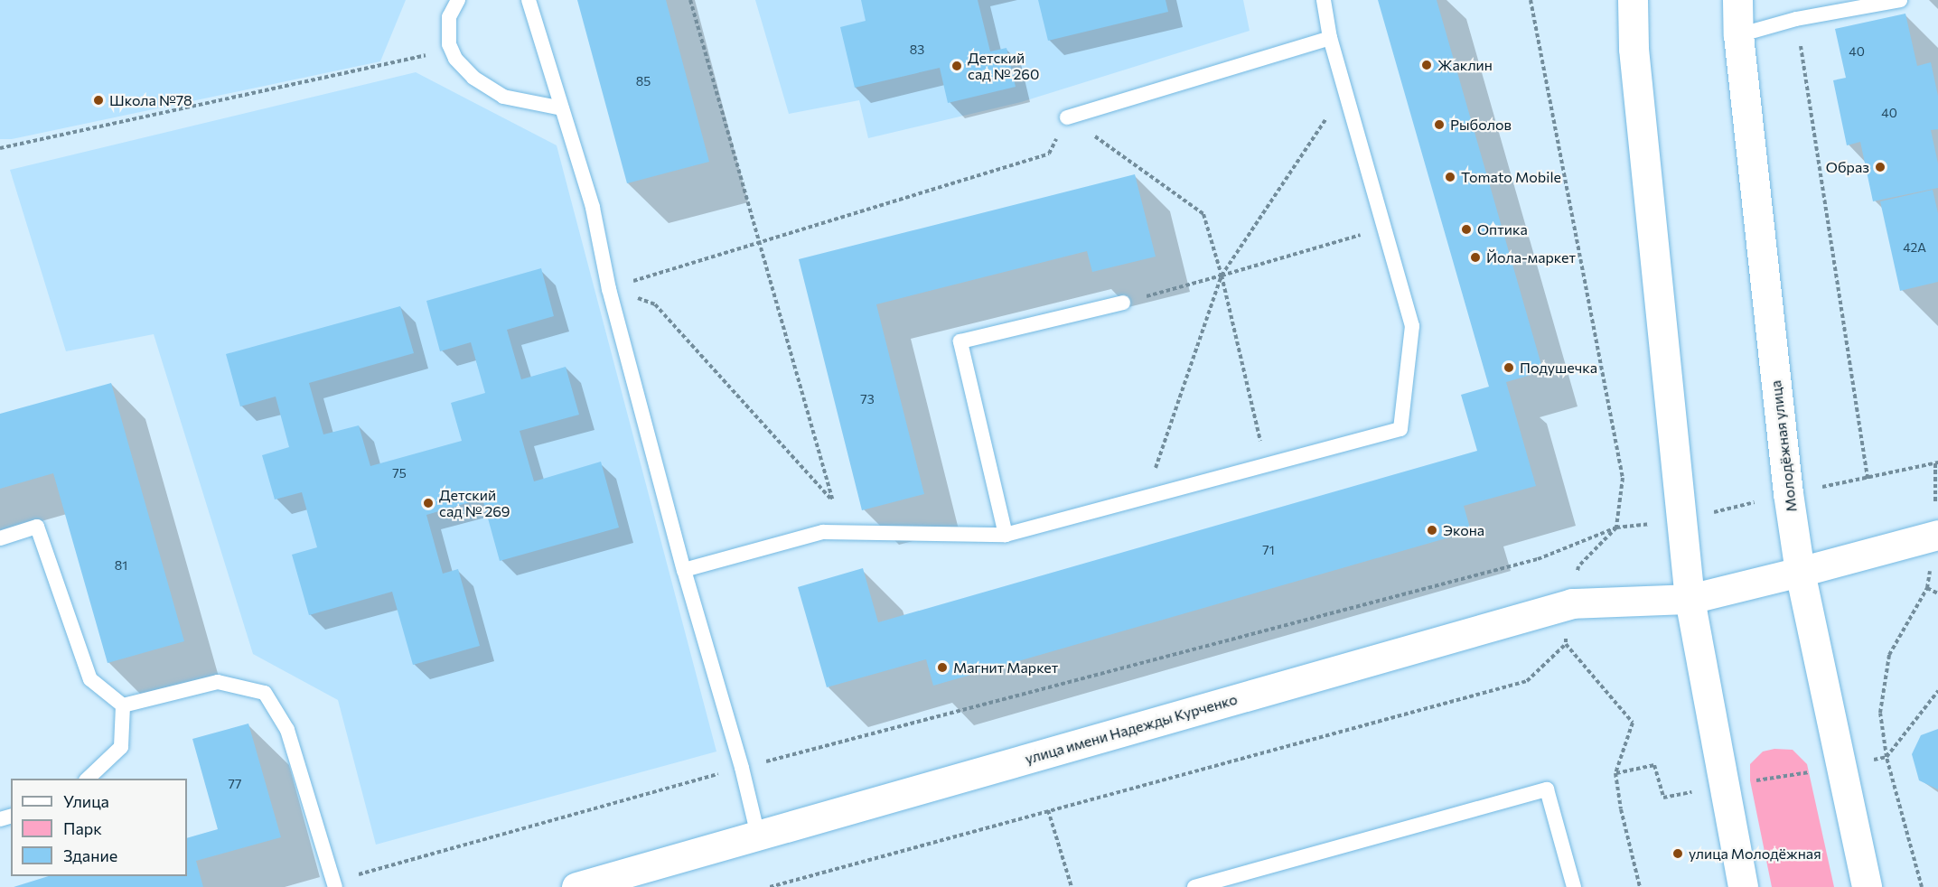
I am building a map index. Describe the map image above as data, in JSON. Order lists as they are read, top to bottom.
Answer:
{
  "streets": {
    "main road": ["Молодёжная улица", "улица имени Надежды Курченко"]
  },
  "crossings": [
    ["Молодёжная улица", "улица имени Надежды Курченко"]
  ],
  "places": [
    "Жаклин",
    "Детский сад № 260",
    "Школа №78",
    "Рыболов",
    "Образ",
    "Tomato Mobile",
    "Оптика",
    "Йола-маркет",
    "Подушечка",
    "Детский сад № 269",
    "Экона",
    "Магнит Маркет",
    "улица Молодёжная"
  ],
  "house_numbers": [
    "83",
    "40",
    "85",
    "40",
    "42А",
    "73",
    "75",
    "71",
    "81",
    "77"
  ],
  "legend": ["Улица", "Парк", "Здание"]
}
